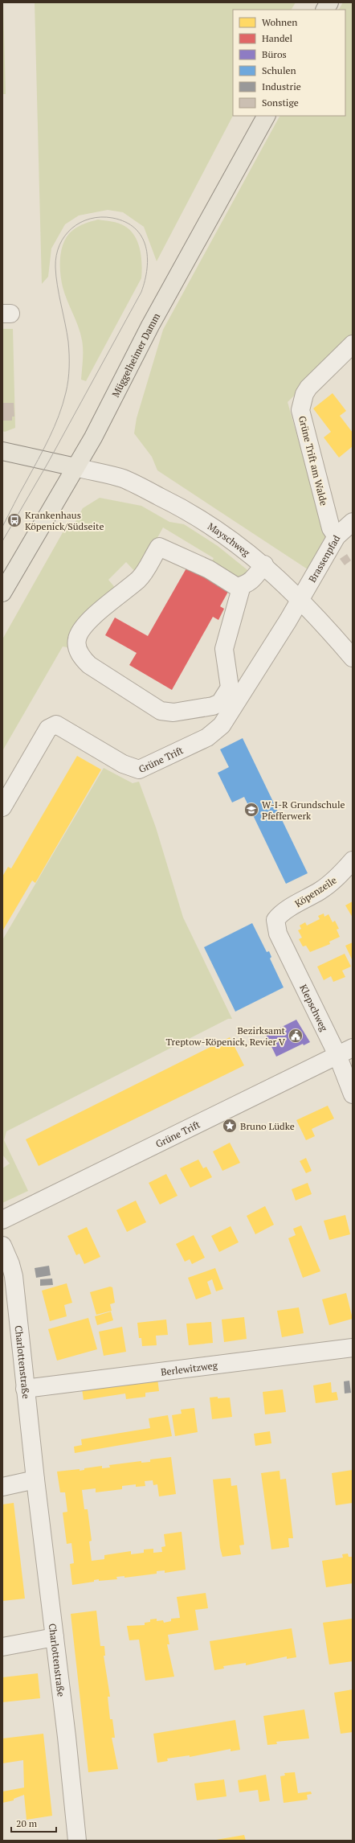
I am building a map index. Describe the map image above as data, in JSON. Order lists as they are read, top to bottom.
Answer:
{
  "streets": {
    "main road": ["Müggelheimer Damm"],
    "street": [
      "Grüne Trift am Walde",
      "Mayschweg",
      "Brassenpfad",
      "Grüne Trift",
      "Köpenzeile",
      "Klepschweg",
      "Charlottenstraße",
      "Berlewitzweg"
    ]
  },
  "crossings": [
    ["Müggelheimer Damm", "Mayschweg"],
    ["Grüne Trift am Walde", "Brassenpfad"],
    ["Mayschweg", "Brassenpfad"],
    ["Mayschweg", "Grüne Trift"],
    ["Brassenpfad", "Grüne Trift"],
    ["Grüne Trift", "Klepschweg"],
    ["Köpenzeile", "Klepschweg"],
    ["Charlottenstraße", "Berlewitzweg"]
  ],
  "places": {
    "bus stop": ["Krankenhaus Köpenick/Südseite"],
    "school or university": ["W-I-R Grundschule Pfefferwerk"],
    "public building": ["Bezirksamt Treptow-Köpenick, Revier V"],
    "place": ["Bruno Lüdke"]
  },
  "legend": [
    "Wohnen",
    "Handel",
    "Büros",
    "Schulen",
    "Industrie",
    "Sonstige"
  ],
  "scale_bar": "20 m"
}
